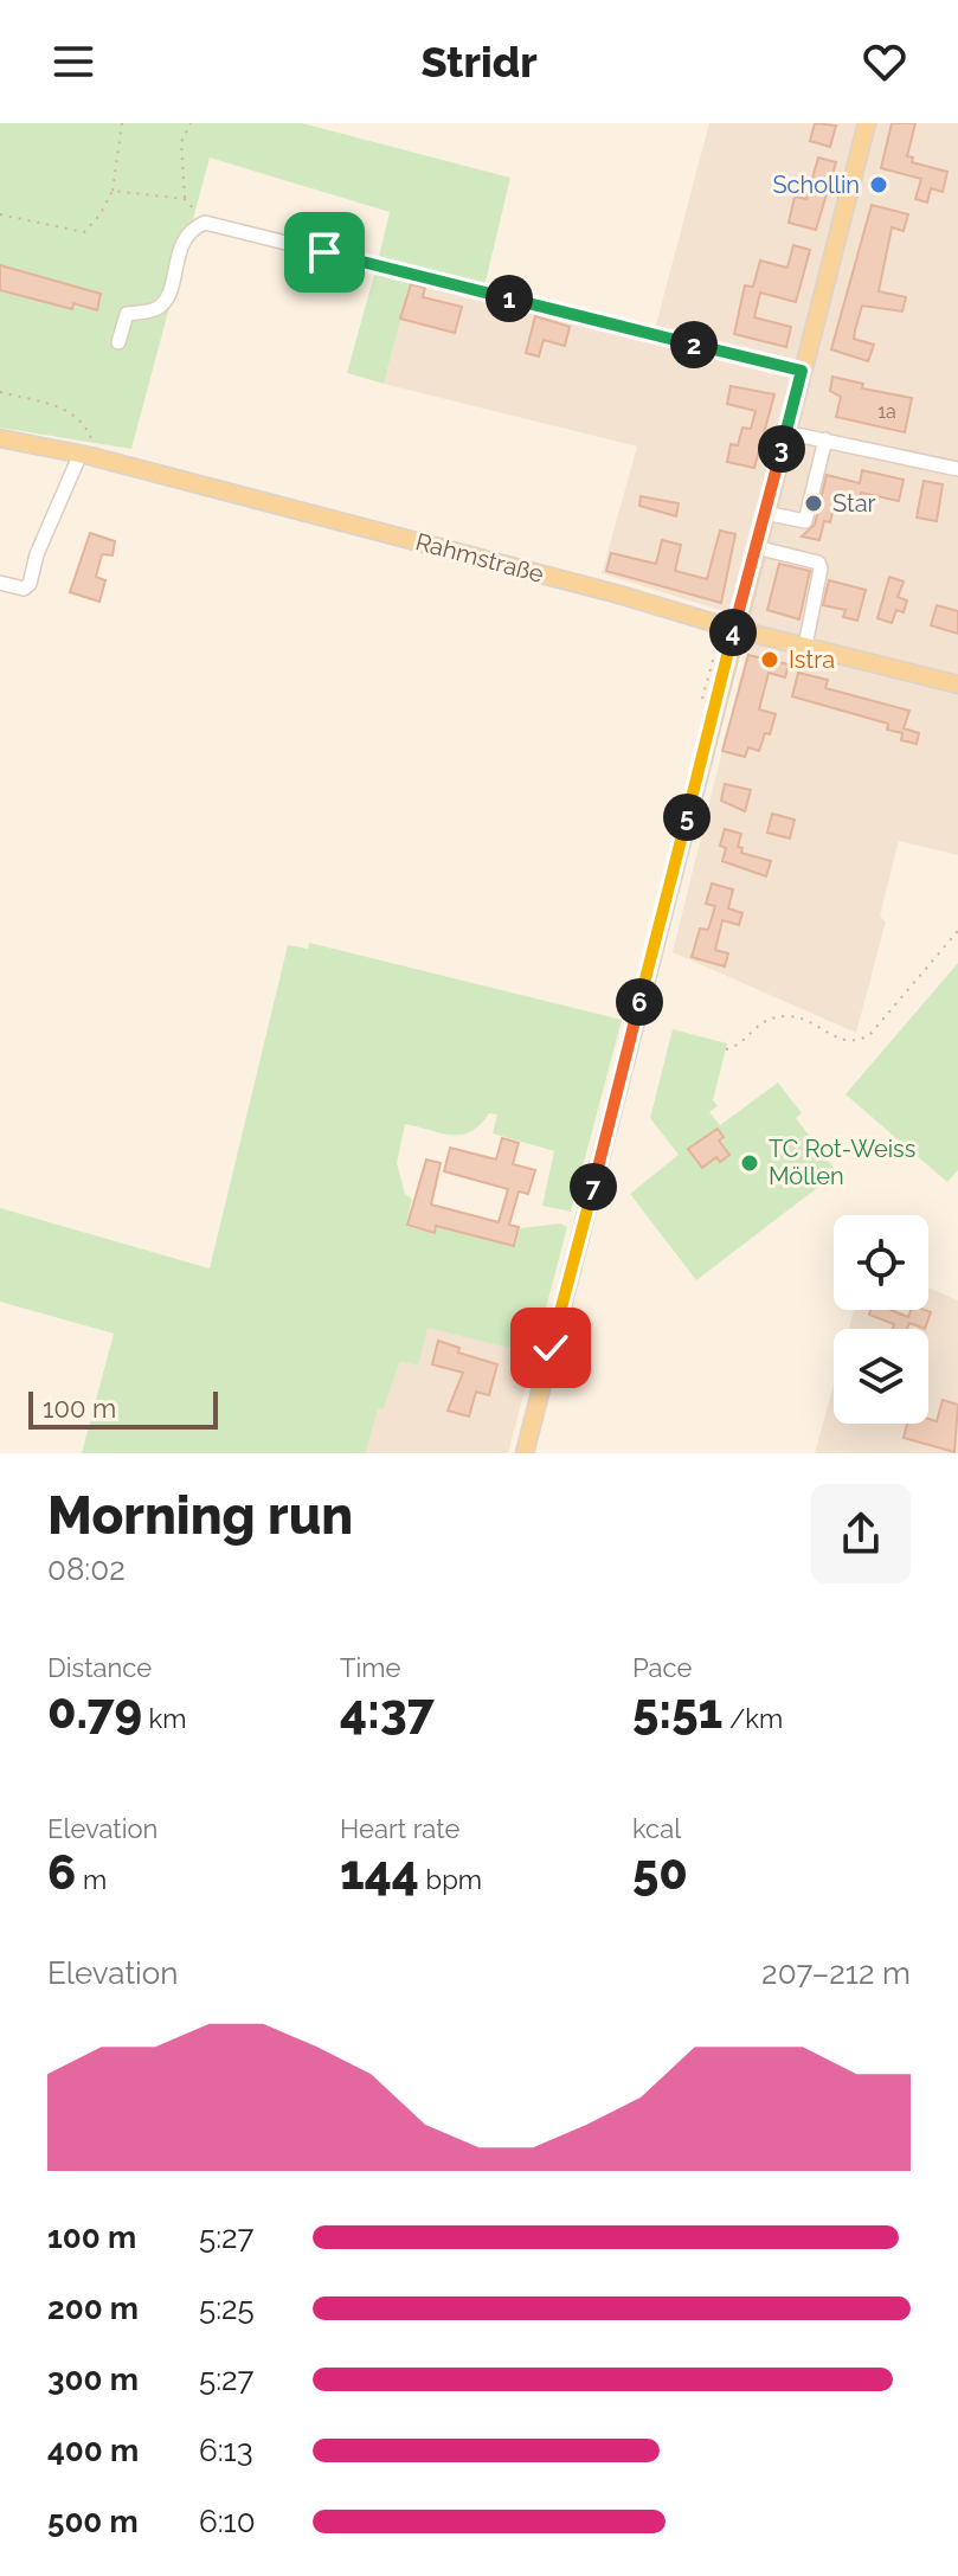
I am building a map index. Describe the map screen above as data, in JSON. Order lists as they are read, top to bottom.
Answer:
{
  "streets": {
    "main road": ["Rahmstraße"]
  },
  "places": [
    "Schollin",
    "Star",
    "Istra",
    "TC Rot-Weiss Möllen"
  ],
  "house_numbers": ["1a"],
  "scale_bar": "100 m",
  "page": {
    "header": "Stridr",
    "pins": [
      "1",
      "2",
      "3",
      "4",
      "5",
      "6",
      "7"
    ],
    "scale": "100 m",
    "heading": ["Morning run", "08:02"],
    "stats": [
      ["Distance", "0.79 km"],
      ["Time", "4:37"],
      ["Pace", "5:51 /km"],
      ["Elevation", "6 m"],
      ["Heart rate", "144 bpm"],
      ["kcal", "50"]
    ],
    "chart": ["Elevation", "207–212 m"],
    "list": [
      {
        "name": "100 m",
        "note": "5:27"
      },
      {
        "name": "200 m",
        "note": "5:25"
      },
      {
        "name": "300 m",
        "note": "5:27"
      },
      {
        "name": "400 m",
        "note": "6:13"
      },
      {
        "name": "500 m",
        "note": "6:10"
      }
    ]
  }
}
